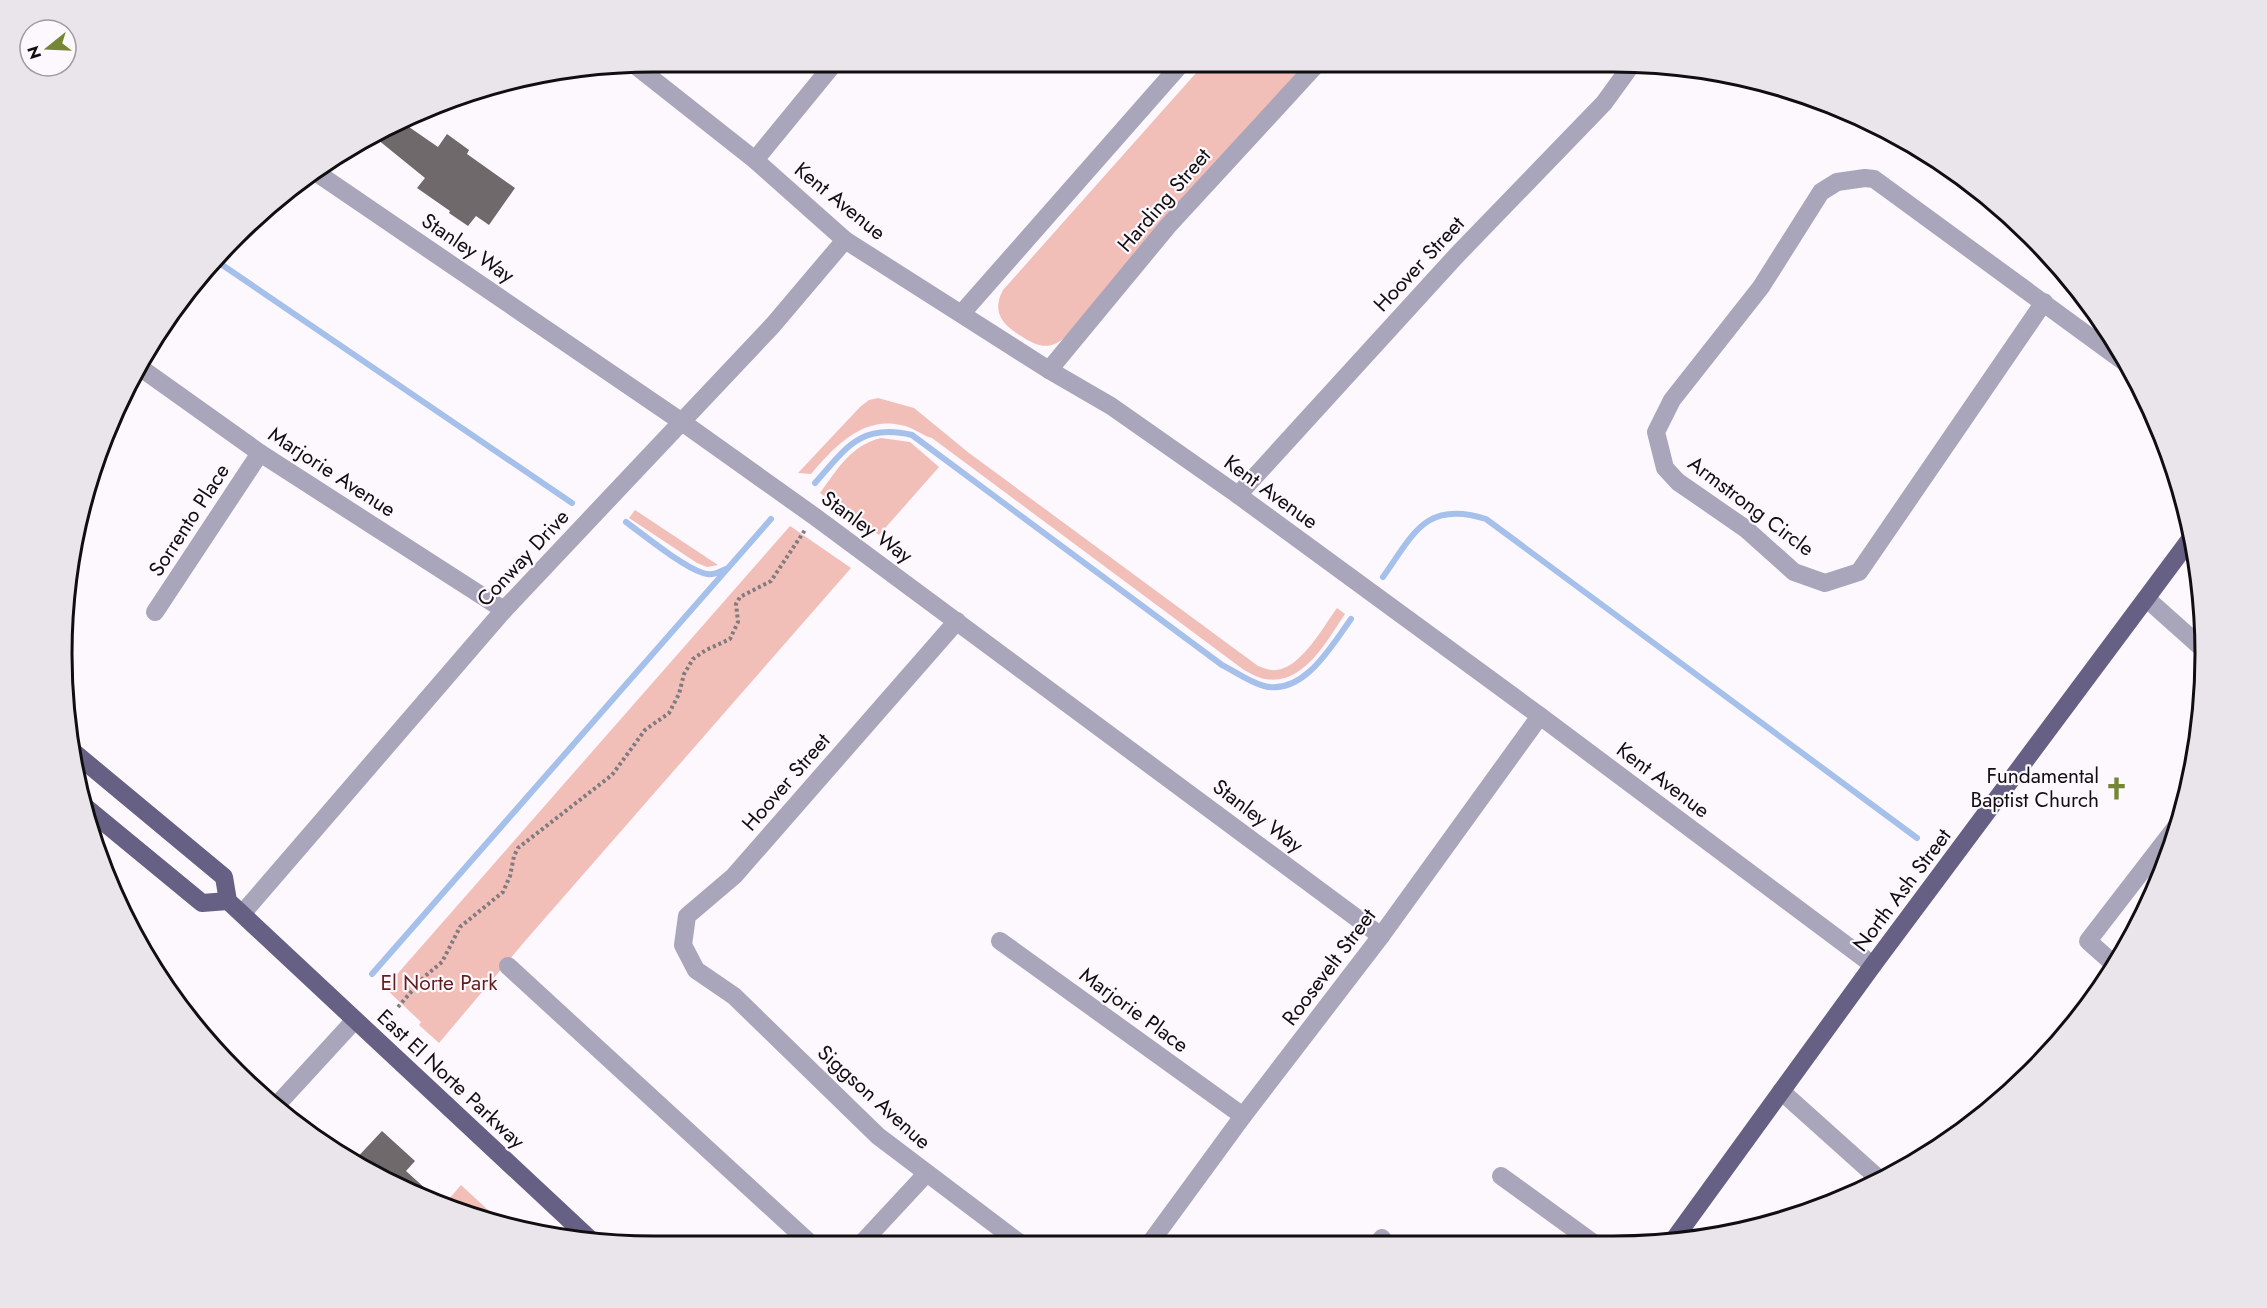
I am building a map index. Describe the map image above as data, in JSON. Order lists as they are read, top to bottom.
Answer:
{
  "streets": {
    "main road": ["North Ash Street", "East El Norte Parkway"],
    "street": [
      "Harding Street",
      "Kent Avenue",
      "Stanley Way",
      "Hoover Street",
      "Marjorie Avenue",
      "Armstrong Circle",
      "Sorrento Place",
      "Conway Drive",
      "Roosevelt Street",
      "Marjorie Place",
      "Siggson Avenue"
    ]
  },
  "crossings": [
    ["Harding Street", "Kent Avenue"],
    ["Kent Avenue", "Hoover Street"],
    ["Kent Avenue", "Conway Drive"],
    ["Kent Avenue", "North Ash Street"],
    ["Kent Avenue", "Roosevelt Street"],
    ["Stanley Way", "Hoover Street"],
    ["Stanley Way", "Conway Drive"],
    ["Stanley Way", "Roosevelt Street"],
    ["Hoover Street", "Siggson Avenue"],
    ["Marjorie Avenue", "Sorrento Place"],
    ["Marjorie Avenue", "Conway Drive"],
    ["Conway Drive", "East El Norte Parkway"],
    ["Roosevelt Street", "Marjorie Place"]
  ],
  "parks": ["El Norte Park"],
  "places": {
    "church": ["Fundamental Baptist Church"]
  },
  "north": "left"
}
